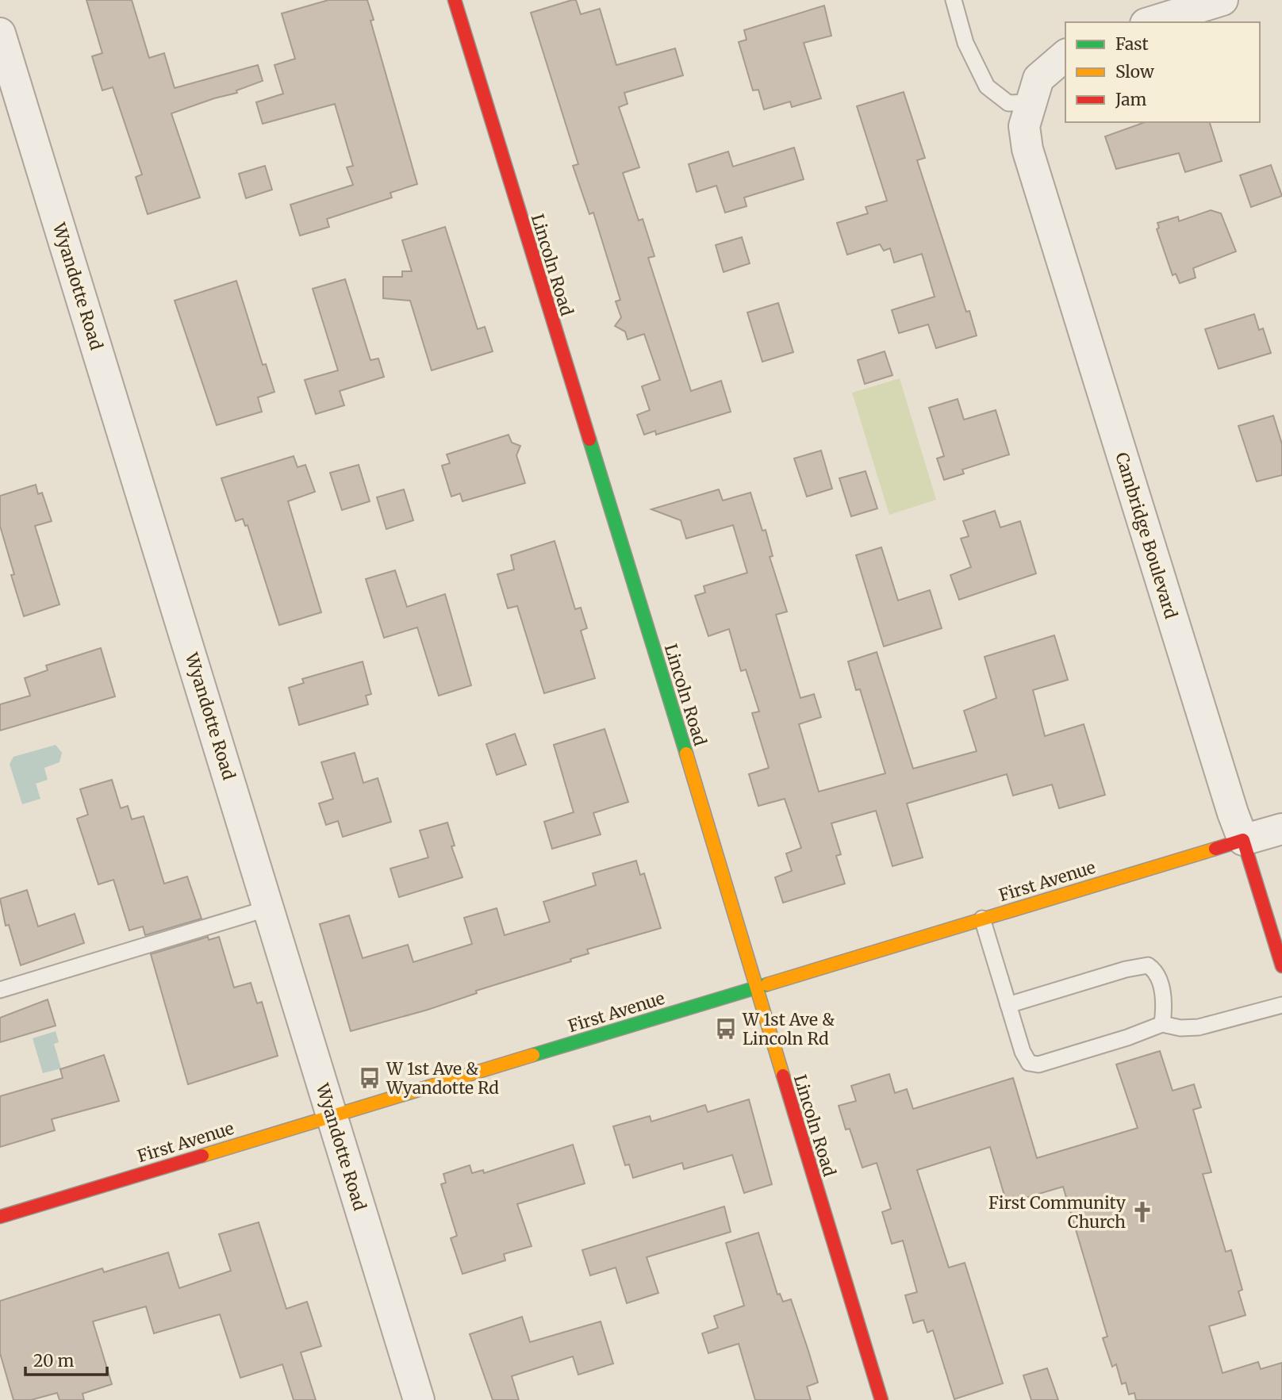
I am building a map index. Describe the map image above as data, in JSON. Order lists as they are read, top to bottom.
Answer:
{
  "streets": {
    "street": [
      "Lincoln Road",
      "Wyandotte Road",
      "Cambridge Boulevard",
      "First Avenue"
    ]
  },
  "crossings": [
    ["Lincoln Road", "First Avenue"],
    ["Wyandotte Road", "First Avenue"],
    ["Cambridge Boulevard", "First Avenue"]
  ],
  "places": {
    "bus stop": ["W 1st Ave & Lincoln Rd", "W 1st Ave & Wyandotte Rd"],
    "church": ["First Community Church"]
  },
  "legend": ["Fast", "Slow", "Jam"],
  "scale_bar": "20 m"
}
